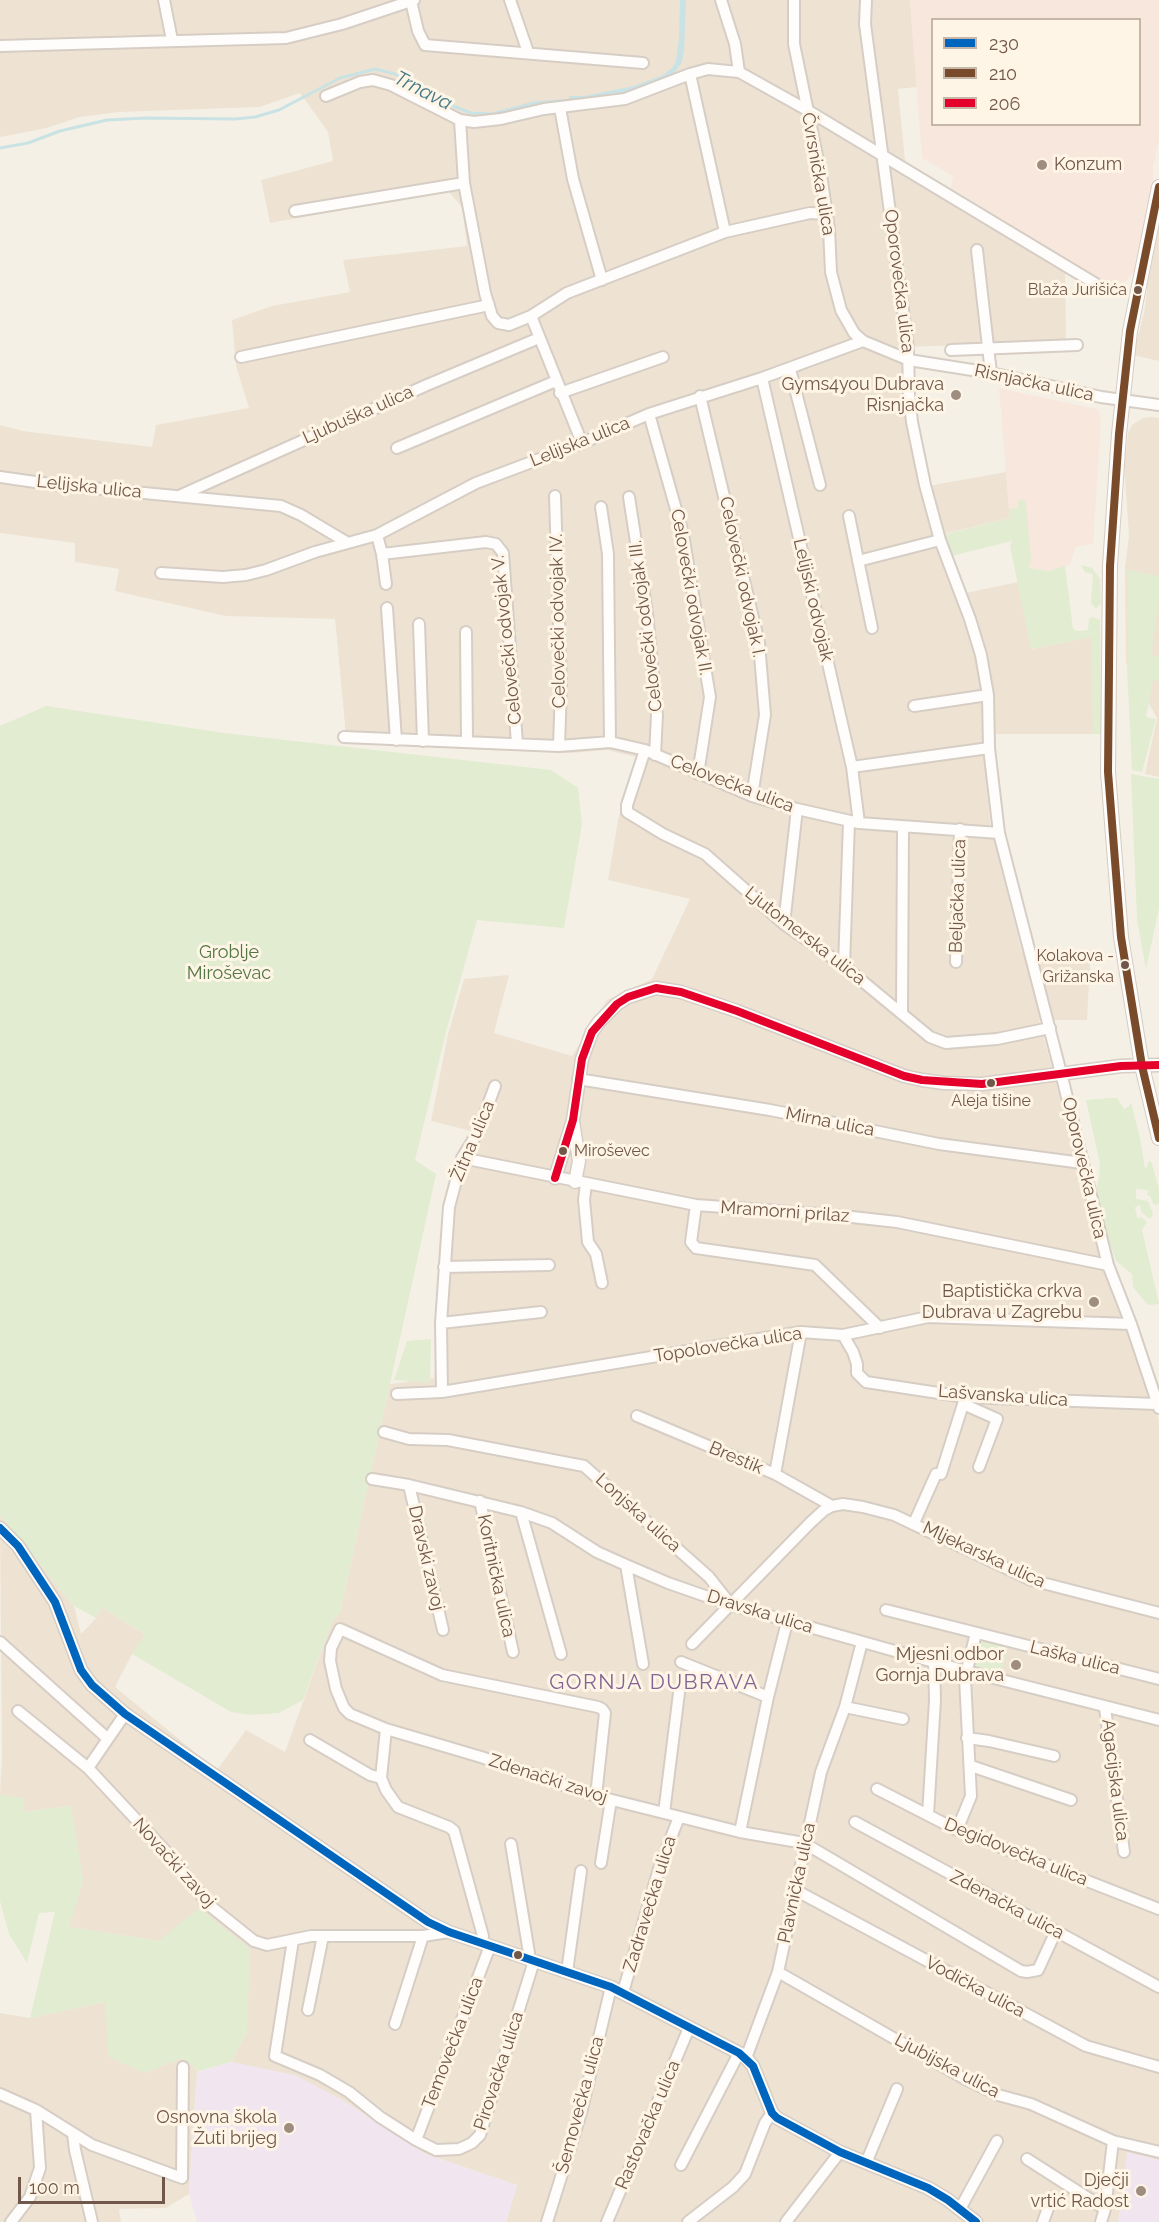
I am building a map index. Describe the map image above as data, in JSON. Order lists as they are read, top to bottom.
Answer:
{
  "streets": {
    "street": [
      "Čvrsnička ulica",
      "Oporovečka ulica",
      "Risnjačka ulica",
      "Ljubuška ulica",
      "Lelijska ulica",
      "Celovečki odvojak I.",
      "Celovečki odvojak II.",
      "Lelijski odvojak",
      "Celovečki odvojak IV.",
      "Celovečki odvojak III.",
      "Celovečki odvojak V.",
      "Celovečka ulica",
      "Beljačka ulica",
      "Ljutomerska ulica",
      "Mirna ulica",
      "Žitna ulica",
      "Mramorni prilaz",
      "Topolovečka ulica",
      "Lašvanska ulica",
      "Brestik",
      "Lonjska ulica",
      "Mljekarska ulica",
      "Dravski zavoj",
      "Koritnička ulica",
      "Dravska ulica",
      "Laška ulica",
      "Zdenački zavoj",
      "Agacijska ulica",
      "Degidovečka ulica",
      "Novački zavoj",
      "Plavnička ulica",
      "Zadravečka ulica",
      "Zdenačka ulica",
      "Vodička ulica",
      "Temovečka ulica",
      "Ljubijska ulica",
      "Pirovačka ulica",
      "Šemovečka ulica",
      "Rastovačka ulica"
    ]
  },
  "crossings": [
    ["Čvrsnička ulica", "Lelijska ulica"],
    ["Oporovečka ulica", "Risnjačka ulica"],
    ["Oporovečka ulica", "Celovečka ulica"],
    ["Oporovečka ulica", "Ljutomerska ulica"],
    ["Oporovečka ulica", "Mirna ulica"],
    ["Oporovečka ulica", "Mramorni prilaz"],
    ["Oporovečka ulica", "Topolovečka ulica"],
    ["Oporovečka ulica", "Lašvanska ulica"],
    ["Ljubuška ulica", "Lelijska ulica"],
    ["Lelijska ulica", "Celovečki odvojak I."],
    ["Lelijska ulica", "Celovečki odvojak II."],
    ["Lelijska ulica", "Lelijski odvojak"],
    ["Celovečki odvojak I.", "Celovečka ulica"],
    ["Celovečki odvojak II.", "Celovečka ulica"],
    ["Lelijski odvojak", "Celovečka ulica"],
    ["Lelijski odvojak", "Ljutomerska ulica"],
    ["Celovečki odvojak IV.", "Celovečka ulica"],
    ["Celovečki odvojak III.", "Celovečka ulica"],
    ["Celovečki odvojak III.", "Ljutomerska ulica"],
    ["Celovečki odvojak V.", "Celovečka ulica"],
    ["Celovečka ulica", "Beljačka ulica"],
    ["Celovečka ulica", "Ljutomerska ulica"],
    ["Žitna ulica", "Mramorni prilaz"],
    ["Žitna ulica", "Topolovečka ulica"],
    ["Topolovečka ulica", "Lašvanska ulica"],
    ["Brestik", "Mljekarska ulica"],
    ["Lonjska ulica", "Dravska ulica"],
    ["Dravski zavoj", "Dravska ulica"],
    ["Koritnička ulica", "Dravska ulica"],
    ["Dravska ulica", "Agacijska ulica"],
    ["Dravska ulica", "Plavnička ulica"],
    ["Zdenački zavoj", "Plavnička ulica"],
    ["Zdenački zavoj", "Zadravečka ulica"],
    ["Zdenački zavoj", "Zdenačka ulica"],
    ["Plavnička ulica", "Vodička ulica"],
    ["Plavnička ulica", "Ljubijska ulica"],
    ["Zadravečka ulica", "Šemovečka ulica"],
    ["Temovečka ulica", "Pirovačka ulica"]
  ],
  "districts": ["GORNJA DUBRAVA"],
  "water": ["Trnava"],
  "parks": ["Groblje Miroševac"],
  "places": [
    "Konzum",
    "Blaža Jurišića",
    "Gyms4you Dubrava Risnjačka",
    "Kolakova - Grižanska",
    "Aleja tišine",
    "Miroševec",
    "Baptistička crkva Dubrava u Zagrebu",
    "Mjesni odbor Gornja Dubrava",
    "Osnovna škola Žuti brijeg",
    "Dječji vrtić Radost"
  ],
  "lines": ["transit line 210", "transit line 206", "transit line 230"],
  "legend": ["230", "210", "206"],
  "scale_bar": "100 m"
}
